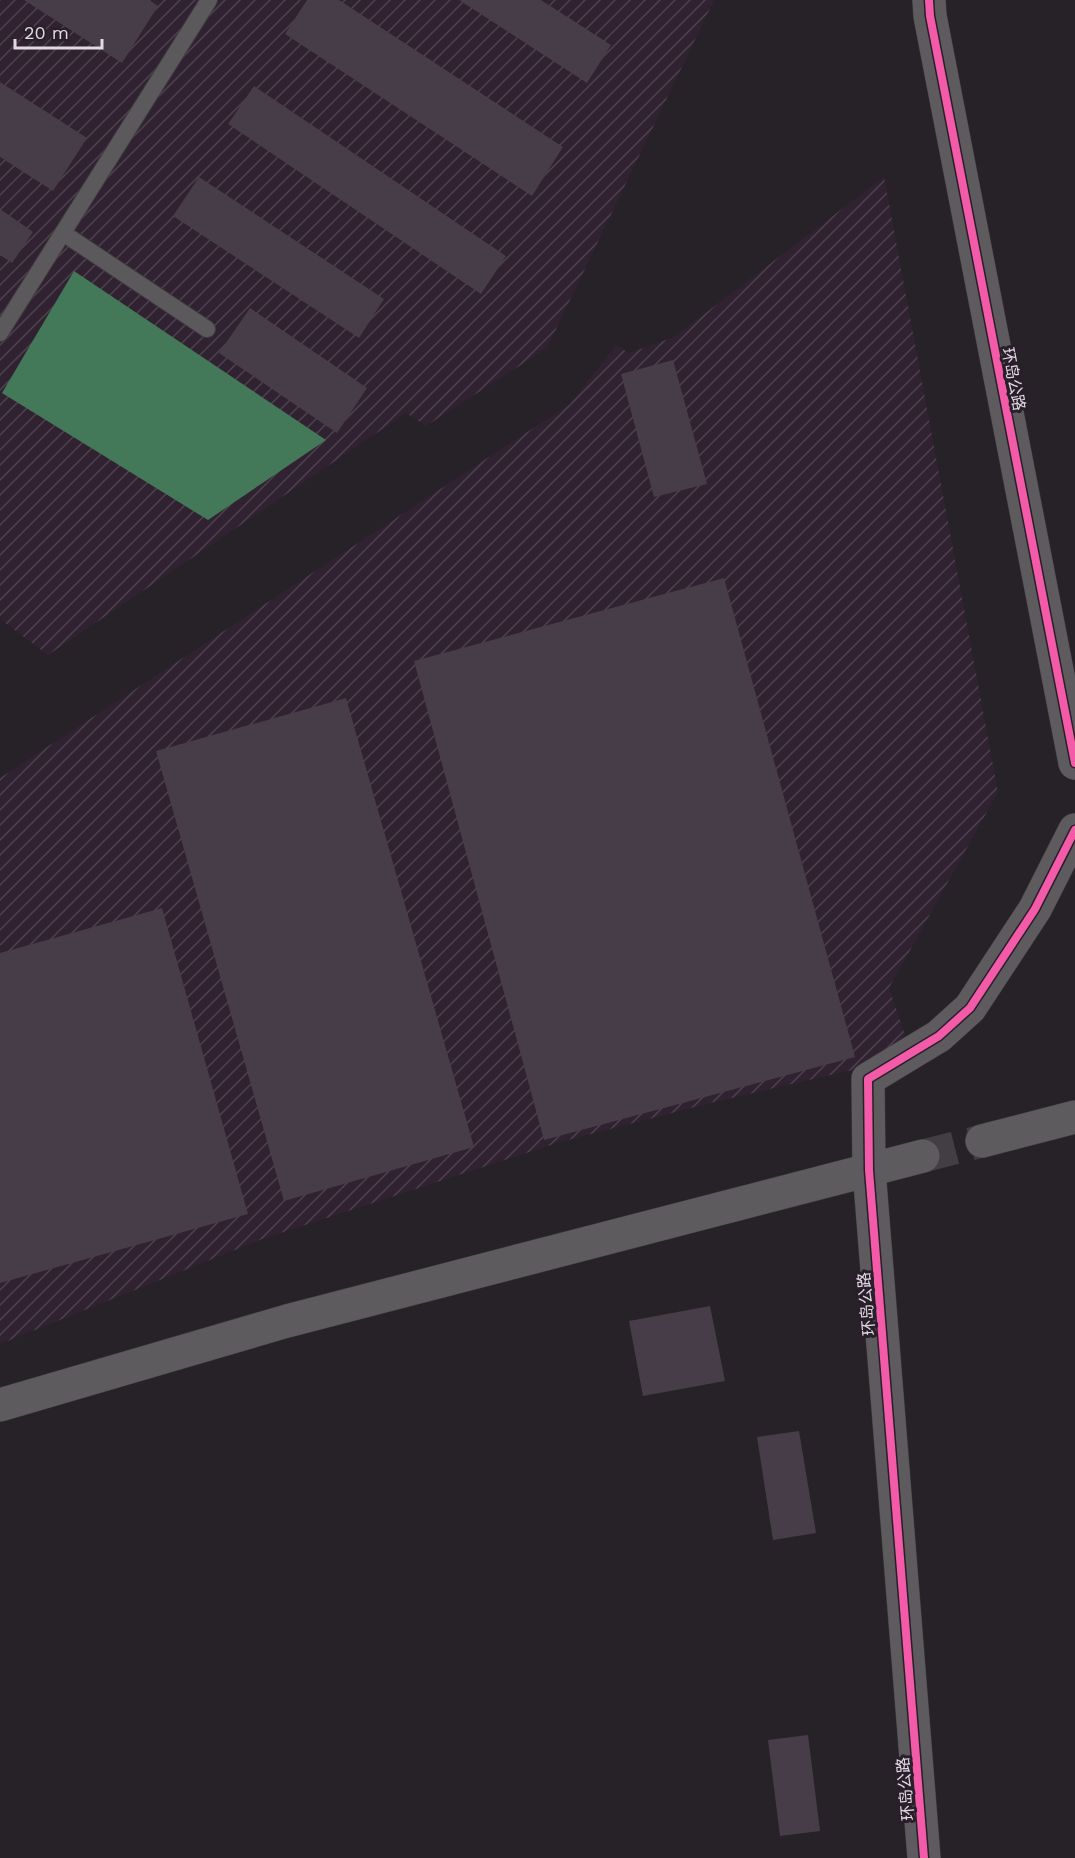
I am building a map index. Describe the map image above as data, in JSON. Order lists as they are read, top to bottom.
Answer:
{
  "streets": {
    "street": ["环岛公路"]
  },
  "scale_bar": "20 m"
}
